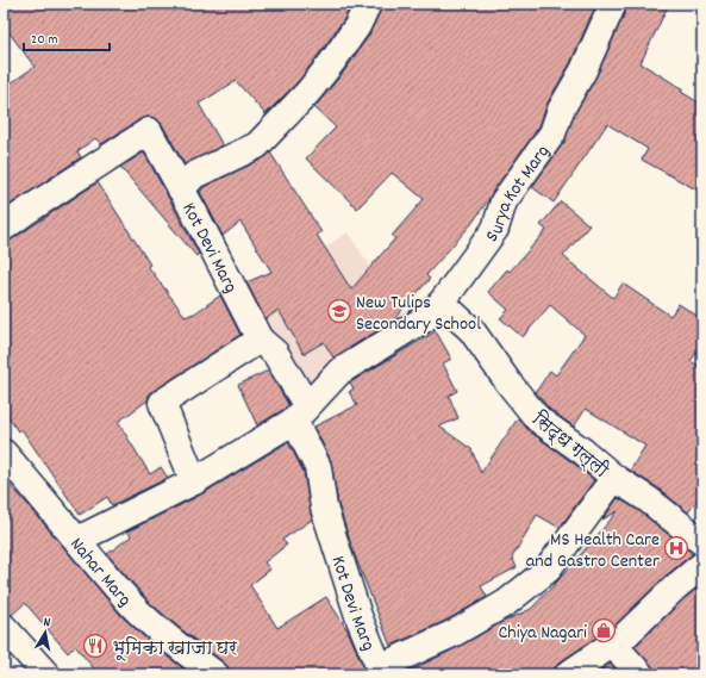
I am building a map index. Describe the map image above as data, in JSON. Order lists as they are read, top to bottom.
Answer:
{
  "streets": {
    "street": [
      "Surya Kot Marg",
      "Kot Devi Marg",
      "सिद्ध गल्ली",
      "Nahar Marg"
    ]
  },
  "crossings": [
    ["Surya Kot Marg", "Kot Devi Marg"],
    ["Surya Kot Marg", "सिद्ध गल्ली"],
    ["Surya Kot Marg", "Nahar Marg"]
  ],
  "places": {
    "school or university": ["New Tulips Secondary School"],
    "hospital": ["MS Health Care and Gastro Center"],
    "shop": ["Chiya Nagari"],
    "restaurant": ["भूमिका खाजा घर"]
  },
  "scale_bar": "20 m",
  "north": "top"
}
